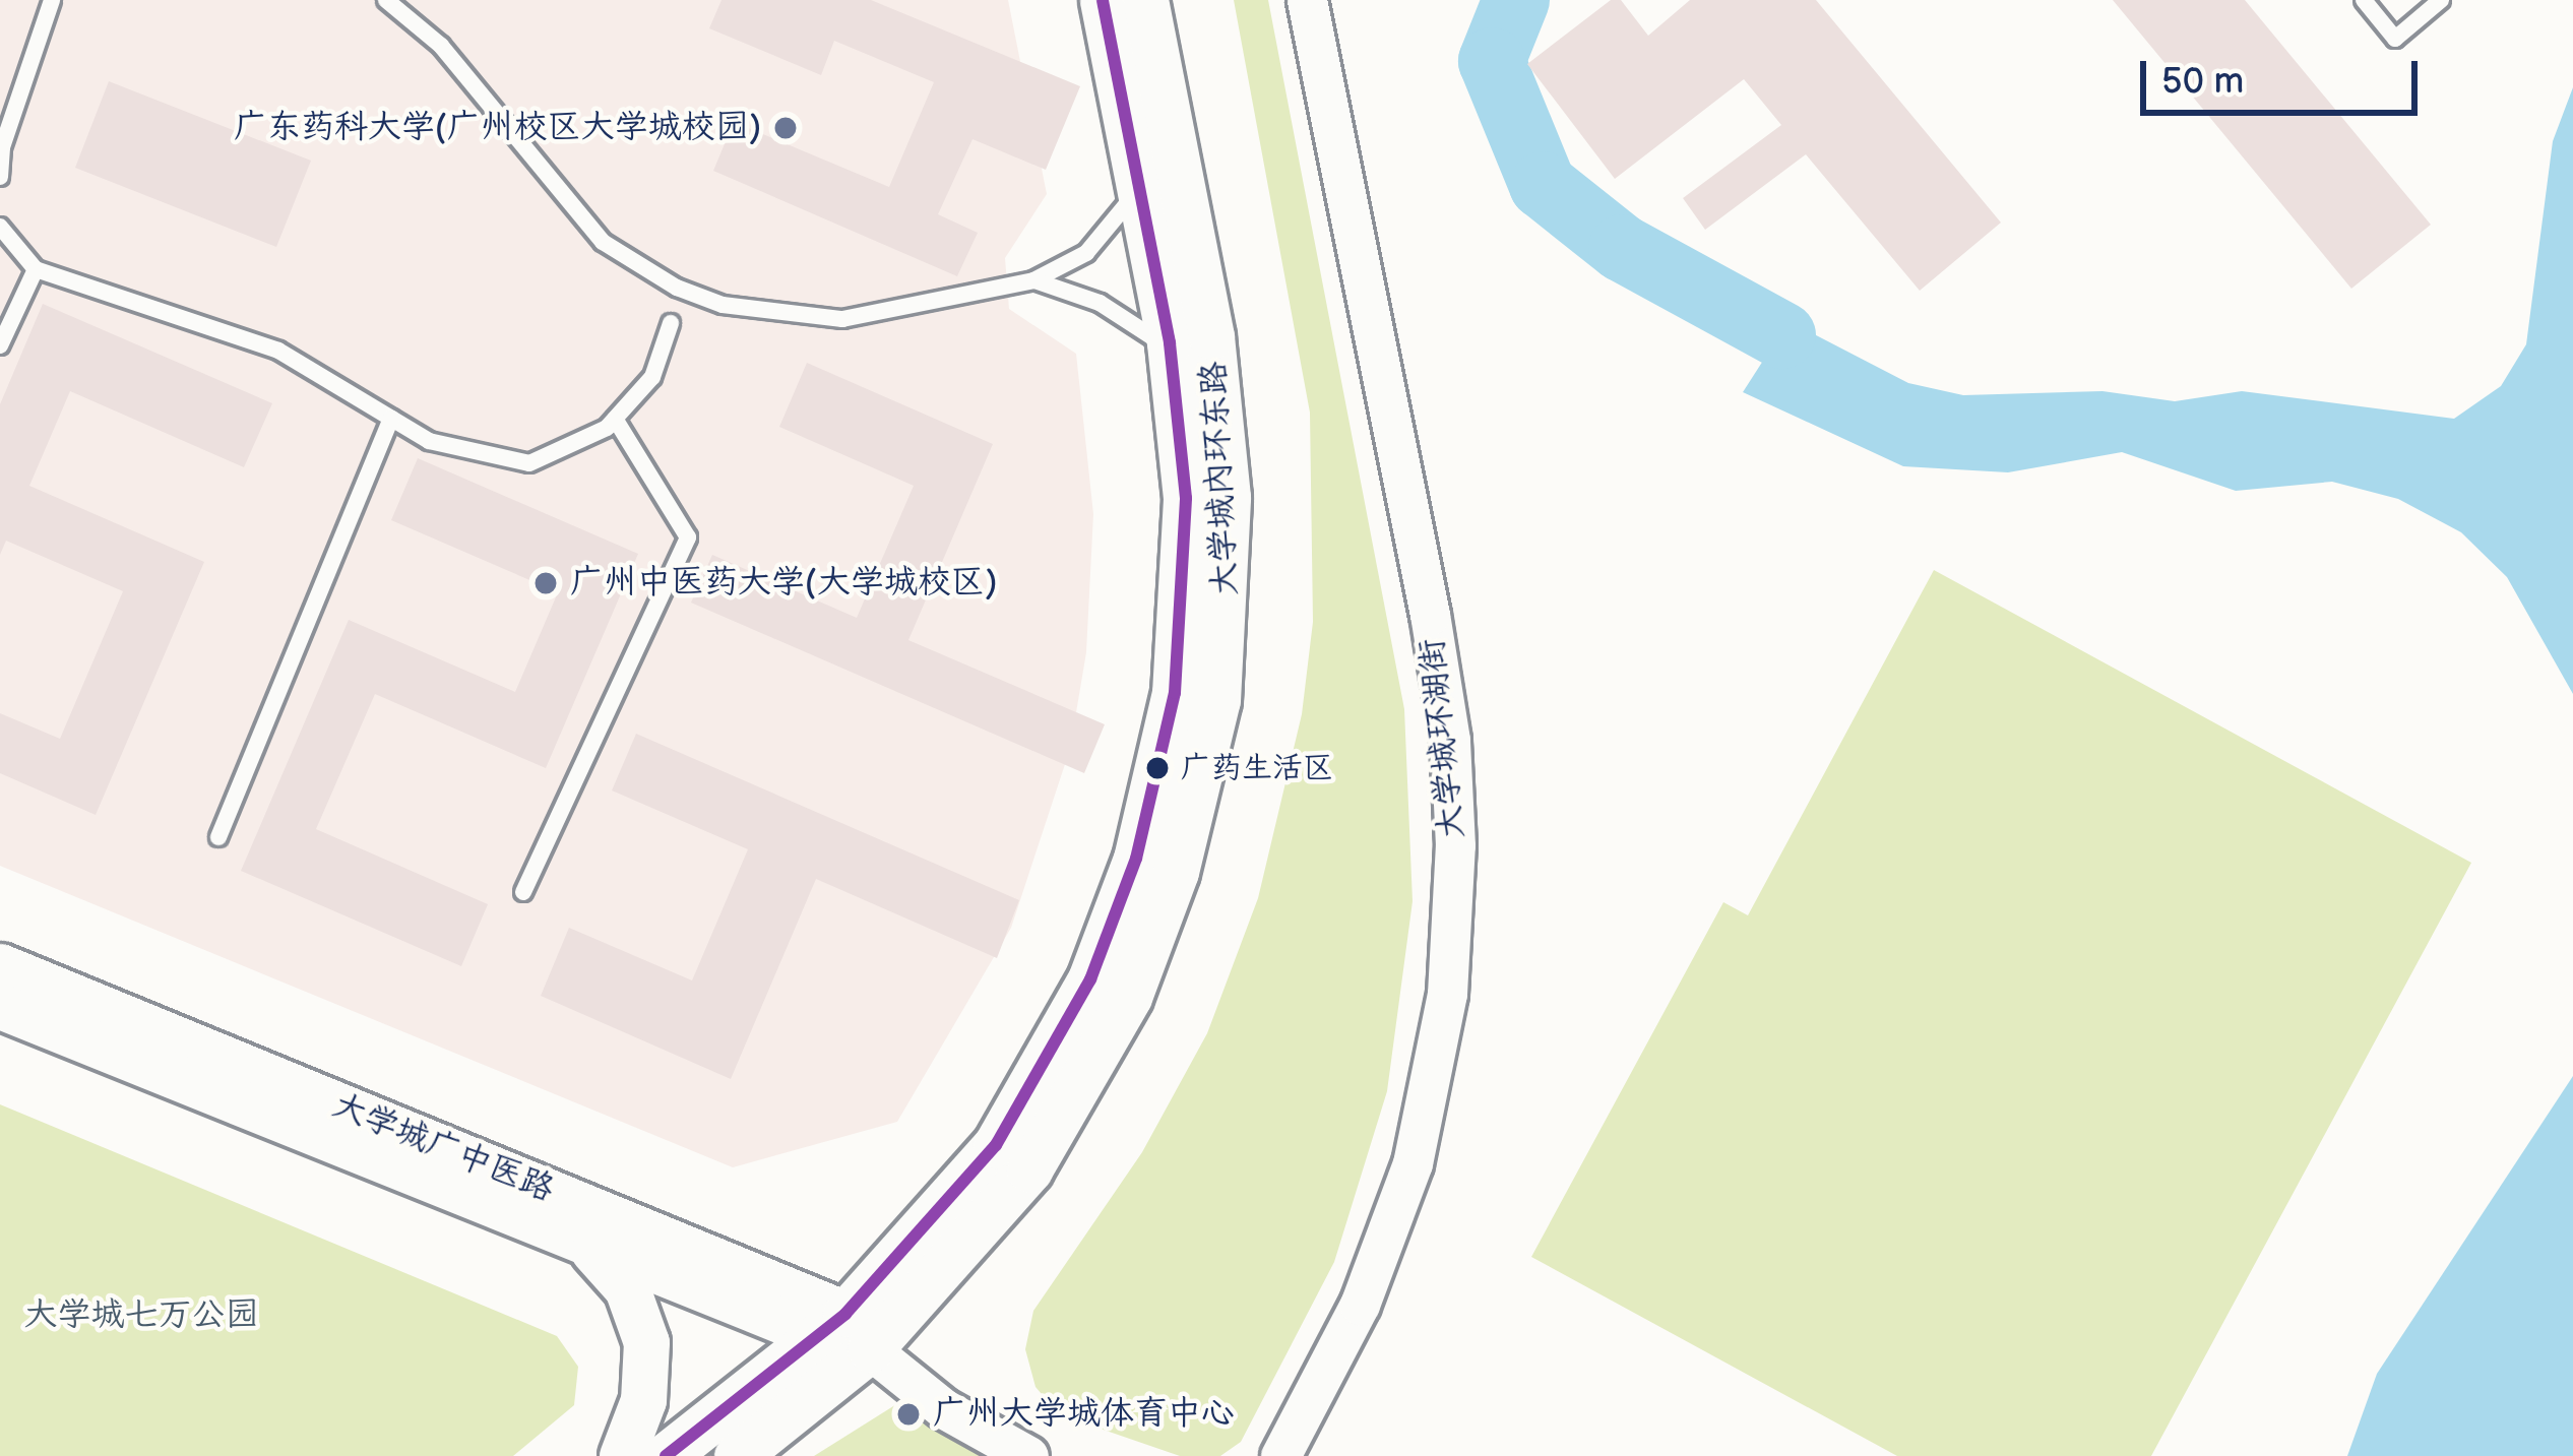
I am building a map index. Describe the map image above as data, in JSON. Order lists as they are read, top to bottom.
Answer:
{
  "streets": {
    "main road": ["大学城内环东路", "大学城广中医路"],
    "street": ["大学城环湖街"]
  },
  "crossings": [
    ["大学城内环东路", "大学城广中医路"]
  ],
  "parks": ["大学城七万公园"],
  "places": [
    "广东药科大学(广州校区大学城校园)",
    "广州中医药大学(大学城校区)",
    "广药生活区",
    "广州大学城体育中心"
  ],
  "scale_bar": "50 m"
}
